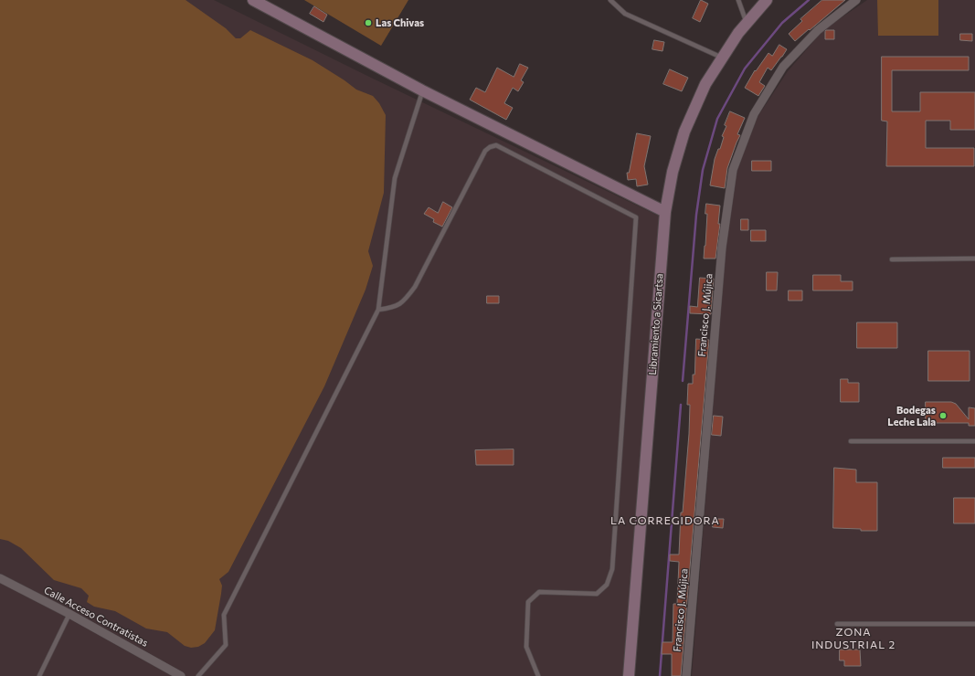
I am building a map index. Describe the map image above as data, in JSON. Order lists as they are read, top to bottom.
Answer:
{
  "streets": {
    "main road": ["Libramiento a Sicartsa"],
    "street": ["Francisco J. Mújica", "Calle Acceso Contratistas"]
  },
  "districts": ["LA CORREGIDORA", "ZONA INDUSTRIAL 2"],
  "places": ["Las Chivas", "Bodegas Leche Lala"]
}
